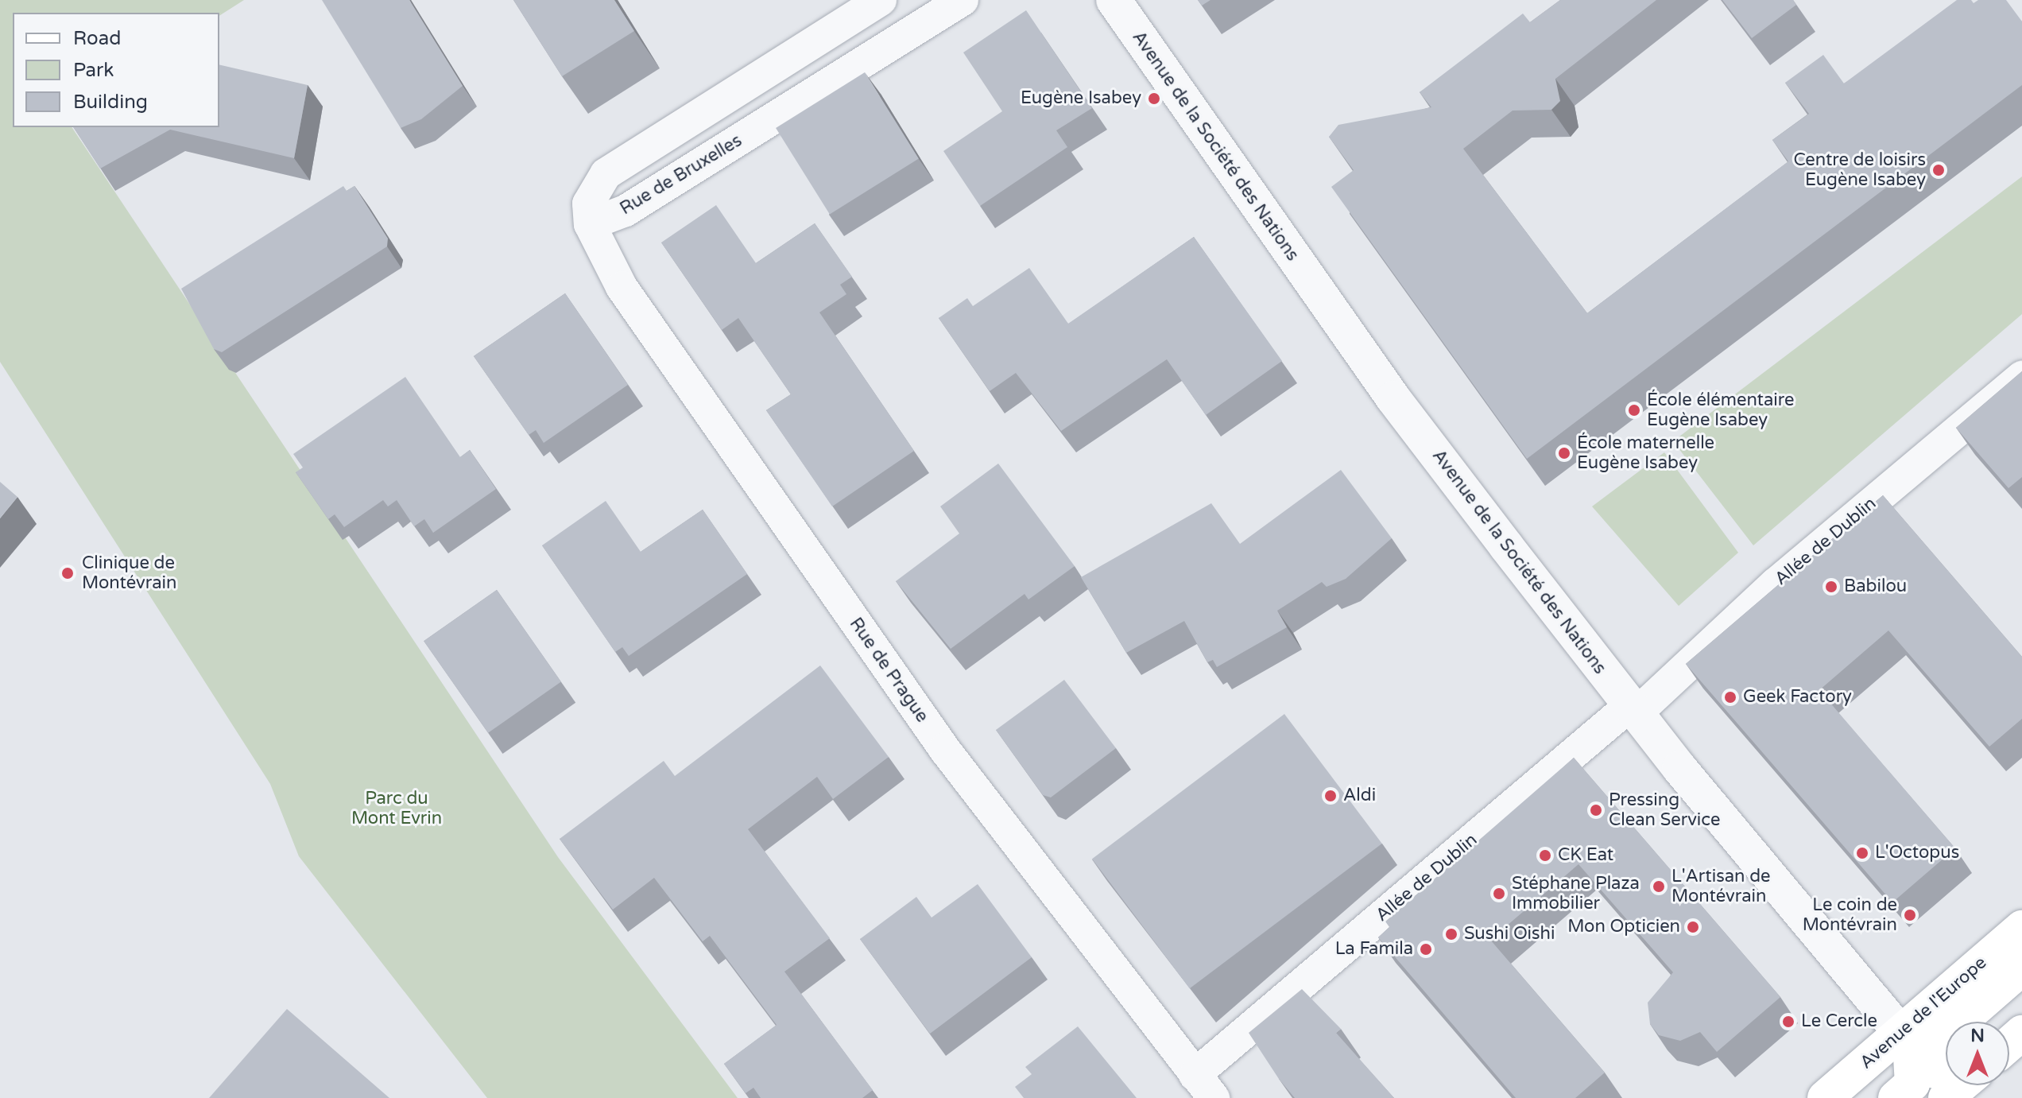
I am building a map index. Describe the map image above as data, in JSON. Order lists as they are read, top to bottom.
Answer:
{
  "streets": {
    "main road": ["Avenue de l'Europe"],
    "street": [
      "Avenue de la Société des Nations",
      "Rue de Bruxelles",
      "Allée de Dublin",
      "Rue de Prague"
    ]
  },
  "crossings": [
    ["Avenue de la Société des Nations", "Allée de Dublin"],
    ["Avenue de la Société des Nations", "Avenue de l'Europe"],
    ["Rue de Bruxelles", "Rue de Prague"],
    ["Allée de Dublin", "Rue de Prague"]
  ],
  "parks": ["Parc du Mont Evrin"],
  "places": [
    "Eugène Isabey",
    "Centre de loisirs Eugène Isabey",
    "École élémentaire Eugène Isabey",
    "École maternelle Eugène Isabey",
    "Clinique de Montévrain",
    "Babilou",
    "Geek Factory",
    "Aldi",
    "Pressing Clean Service",
    "L'Octopus",
    "CK Eat",
    "L'Artisan de Montévrain",
    "Stéphane Plaza Immobilier",
    "Le coin de Montévrain",
    "Mon Opticien",
    "Sushi Oishi",
    "La Famila",
    "Le Cercle"
  ],
  "legend": ["Road", "Park", "Building"],
  "north": "top"
}
